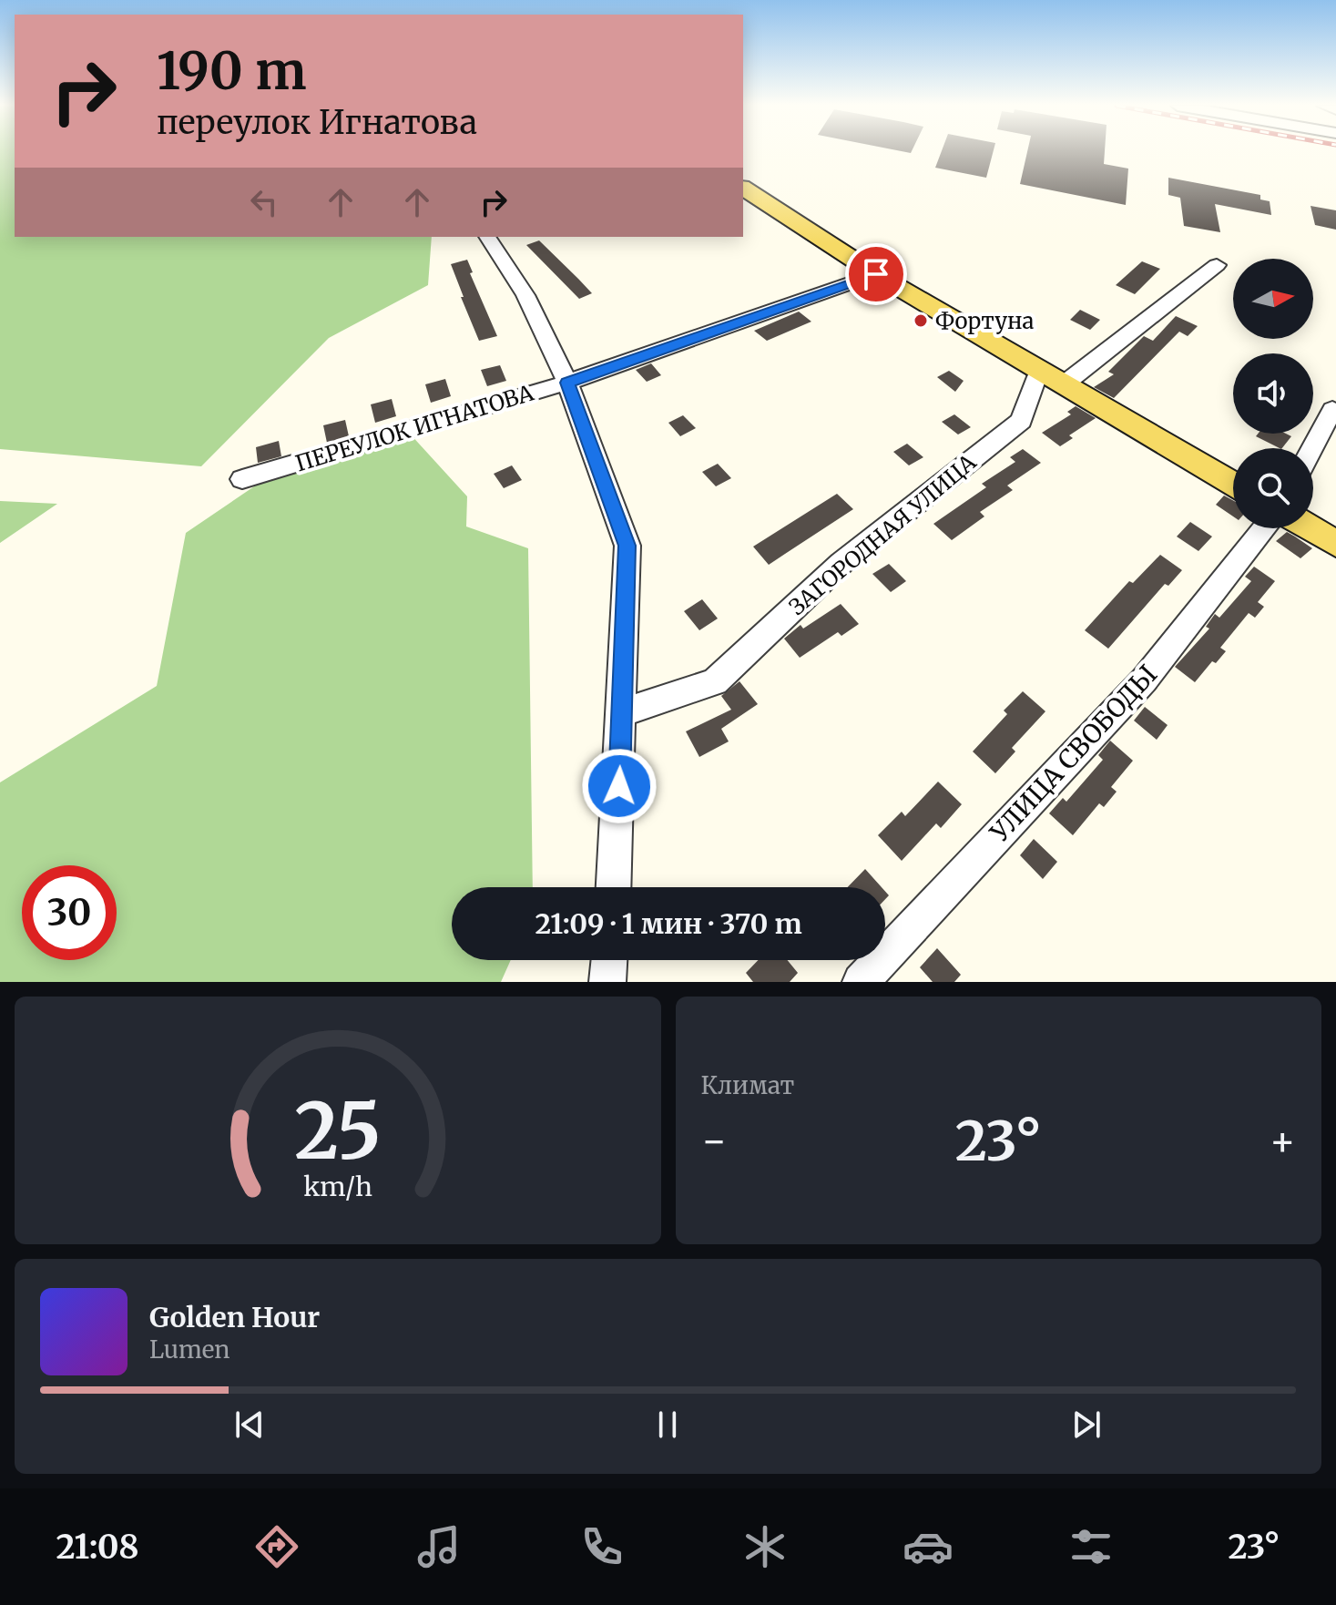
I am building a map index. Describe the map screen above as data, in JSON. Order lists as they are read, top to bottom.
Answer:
{
  "streets": {
    "street": ["ПЕРЕУЛОК ИГНАТОВА", "ЗАГОРОДНАЯ УЛИЦА", "УЛИЦА СВОБОДЫ"]
  },
  "places": ["Фортуна"],
  "north": "right",
  "page": {
    "turn": ["190 m", "переулок Игнатова"],
    "limit": "30",
    "trip": "21:09 · 1 мин · 370 m",
    "tile": "Климат",
    "heat": ["−", "23°", "+"],
    "song": ["Golden Hour", "Lumen"],
    "tabs": ["21:08", "23°"],
    "gauge": ["25", "km/h"]
  }
}
